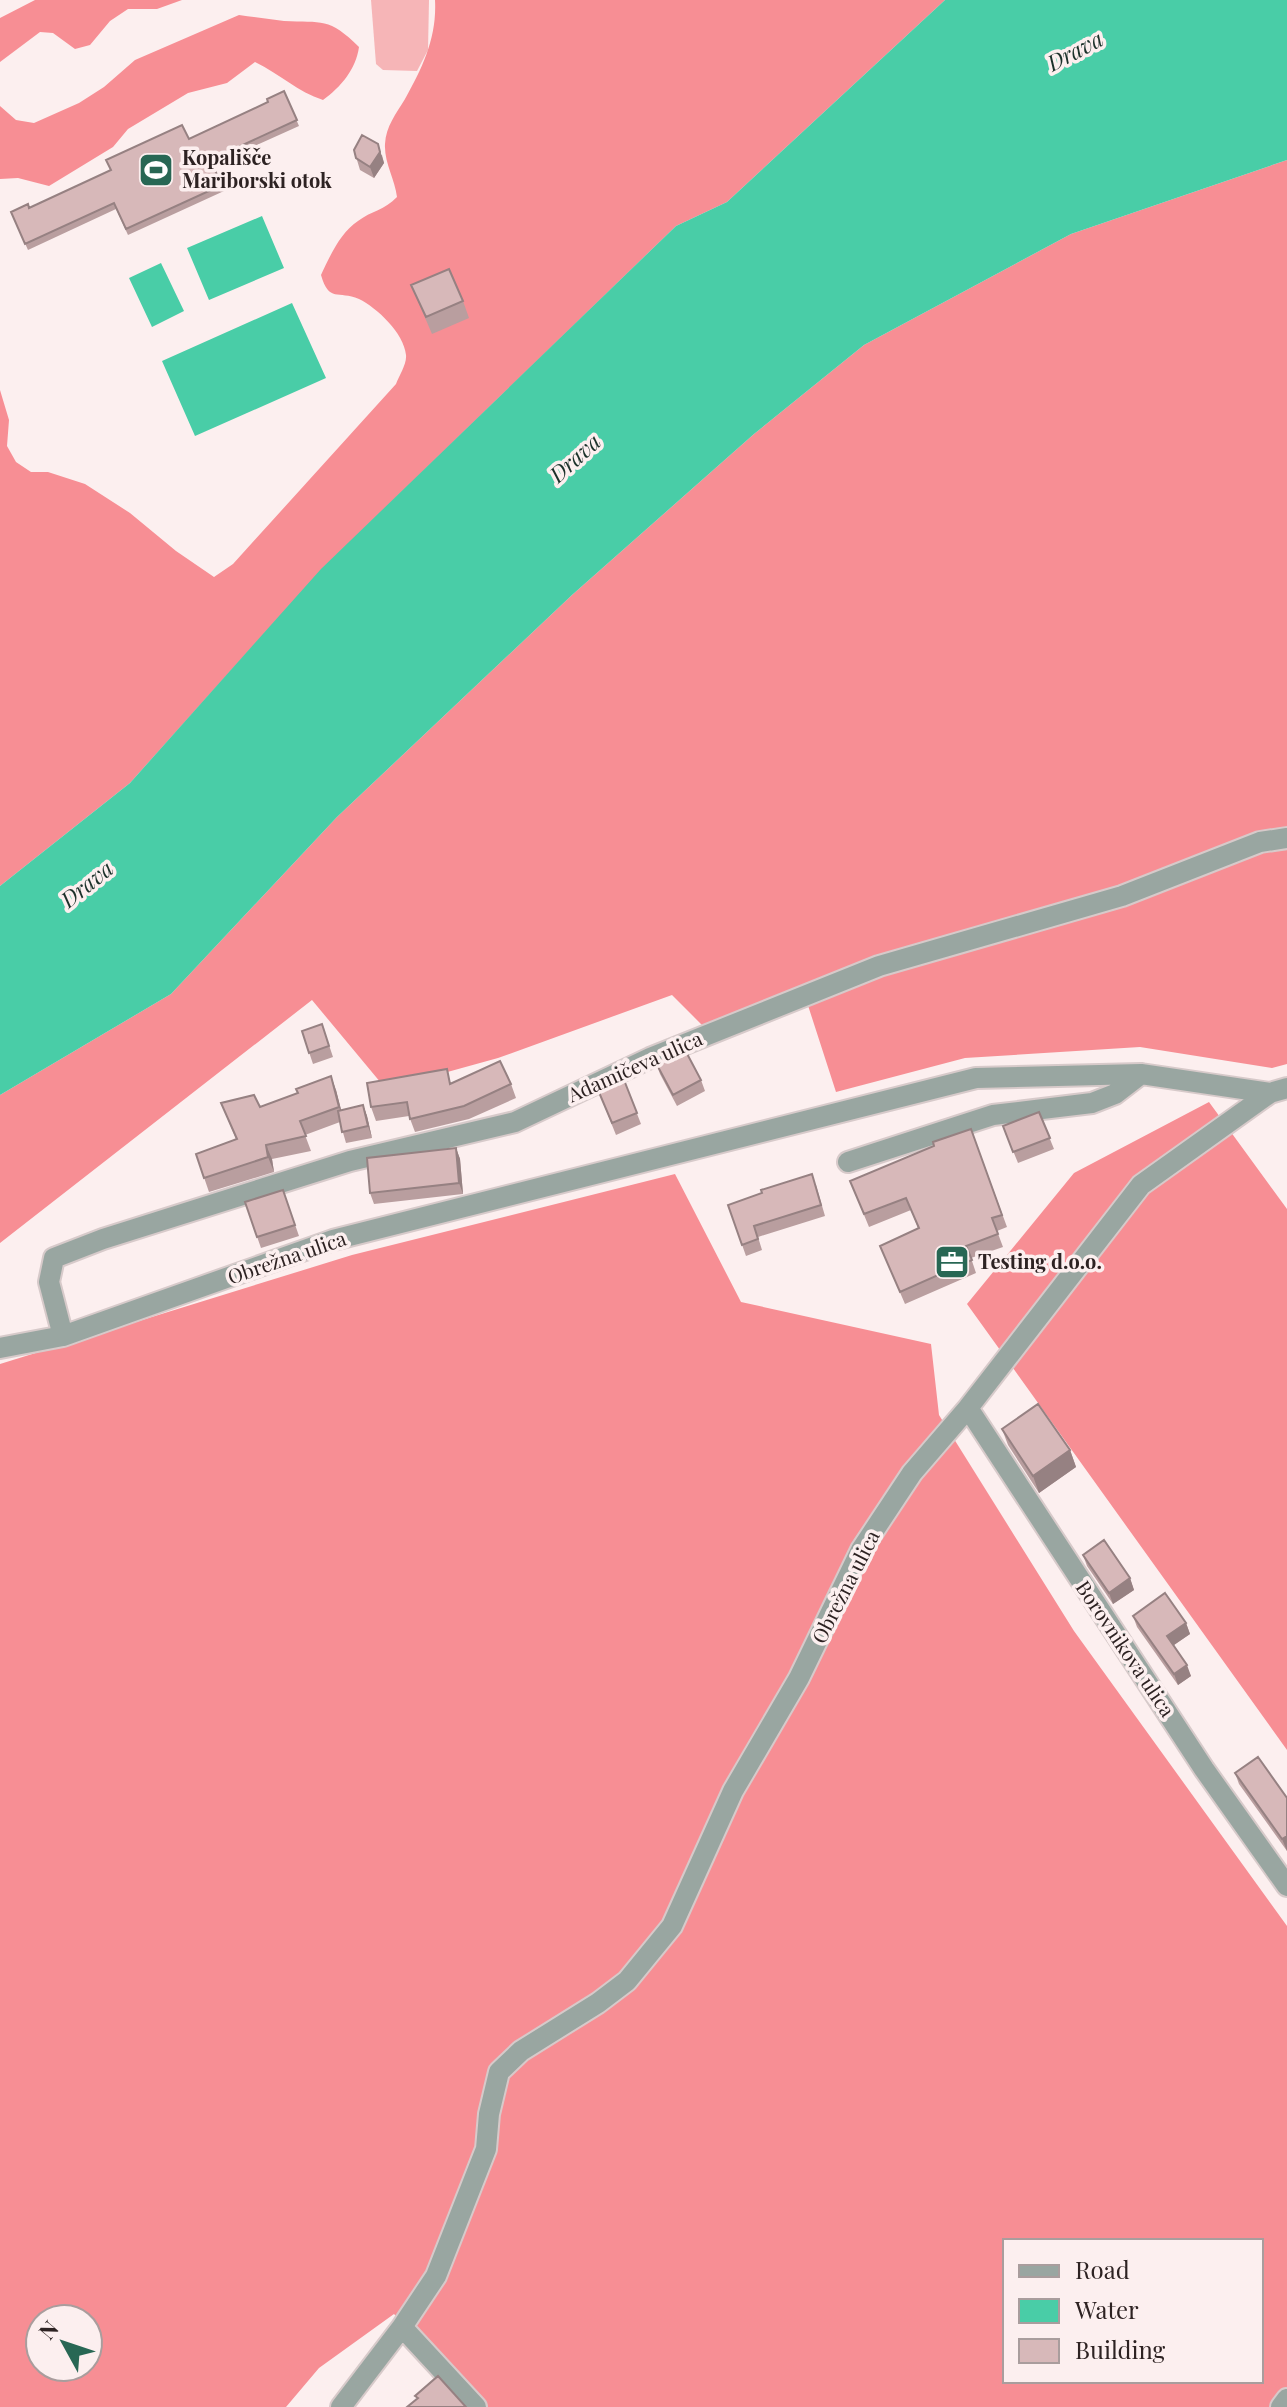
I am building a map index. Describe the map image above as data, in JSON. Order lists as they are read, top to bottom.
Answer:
{
  "streets": {
    "street": ["Adamičeva ulica", "Obrežna ulica", "Borovnikova ulica"]
  },
  "crossings": [
    ["Adamičeva ulica", "Obrežna ulica"],
    ["Obrežna ulica", "Borovnikova ulica"]
  ],
  "water": ["Drava"],
  "places": {
    "sports": ["Kopališče Mariborski otok"],
    "office": ["Testing d.o.o."]
  },
  "legend": ["Road", "Water", "Building"],
  "north": "top left"
}
